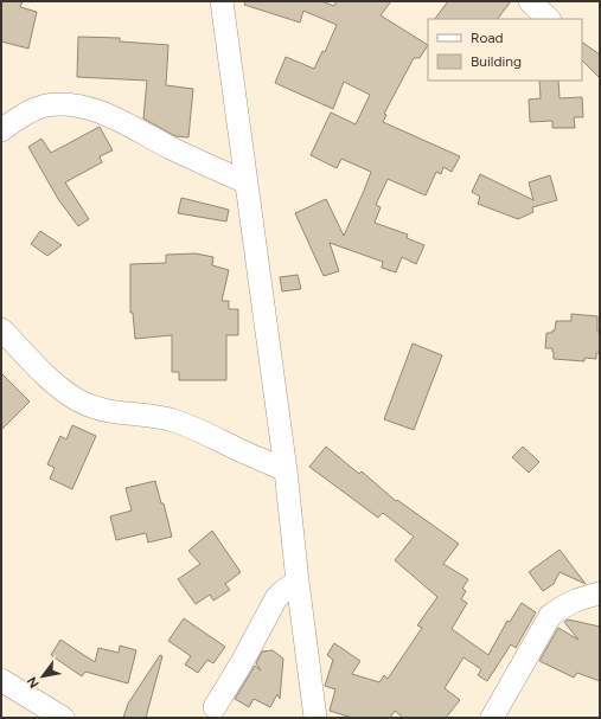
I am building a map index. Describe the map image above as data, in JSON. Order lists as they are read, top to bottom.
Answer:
{
  "legend": ["Road", "Building"],
  "north": "bottom left"
}
